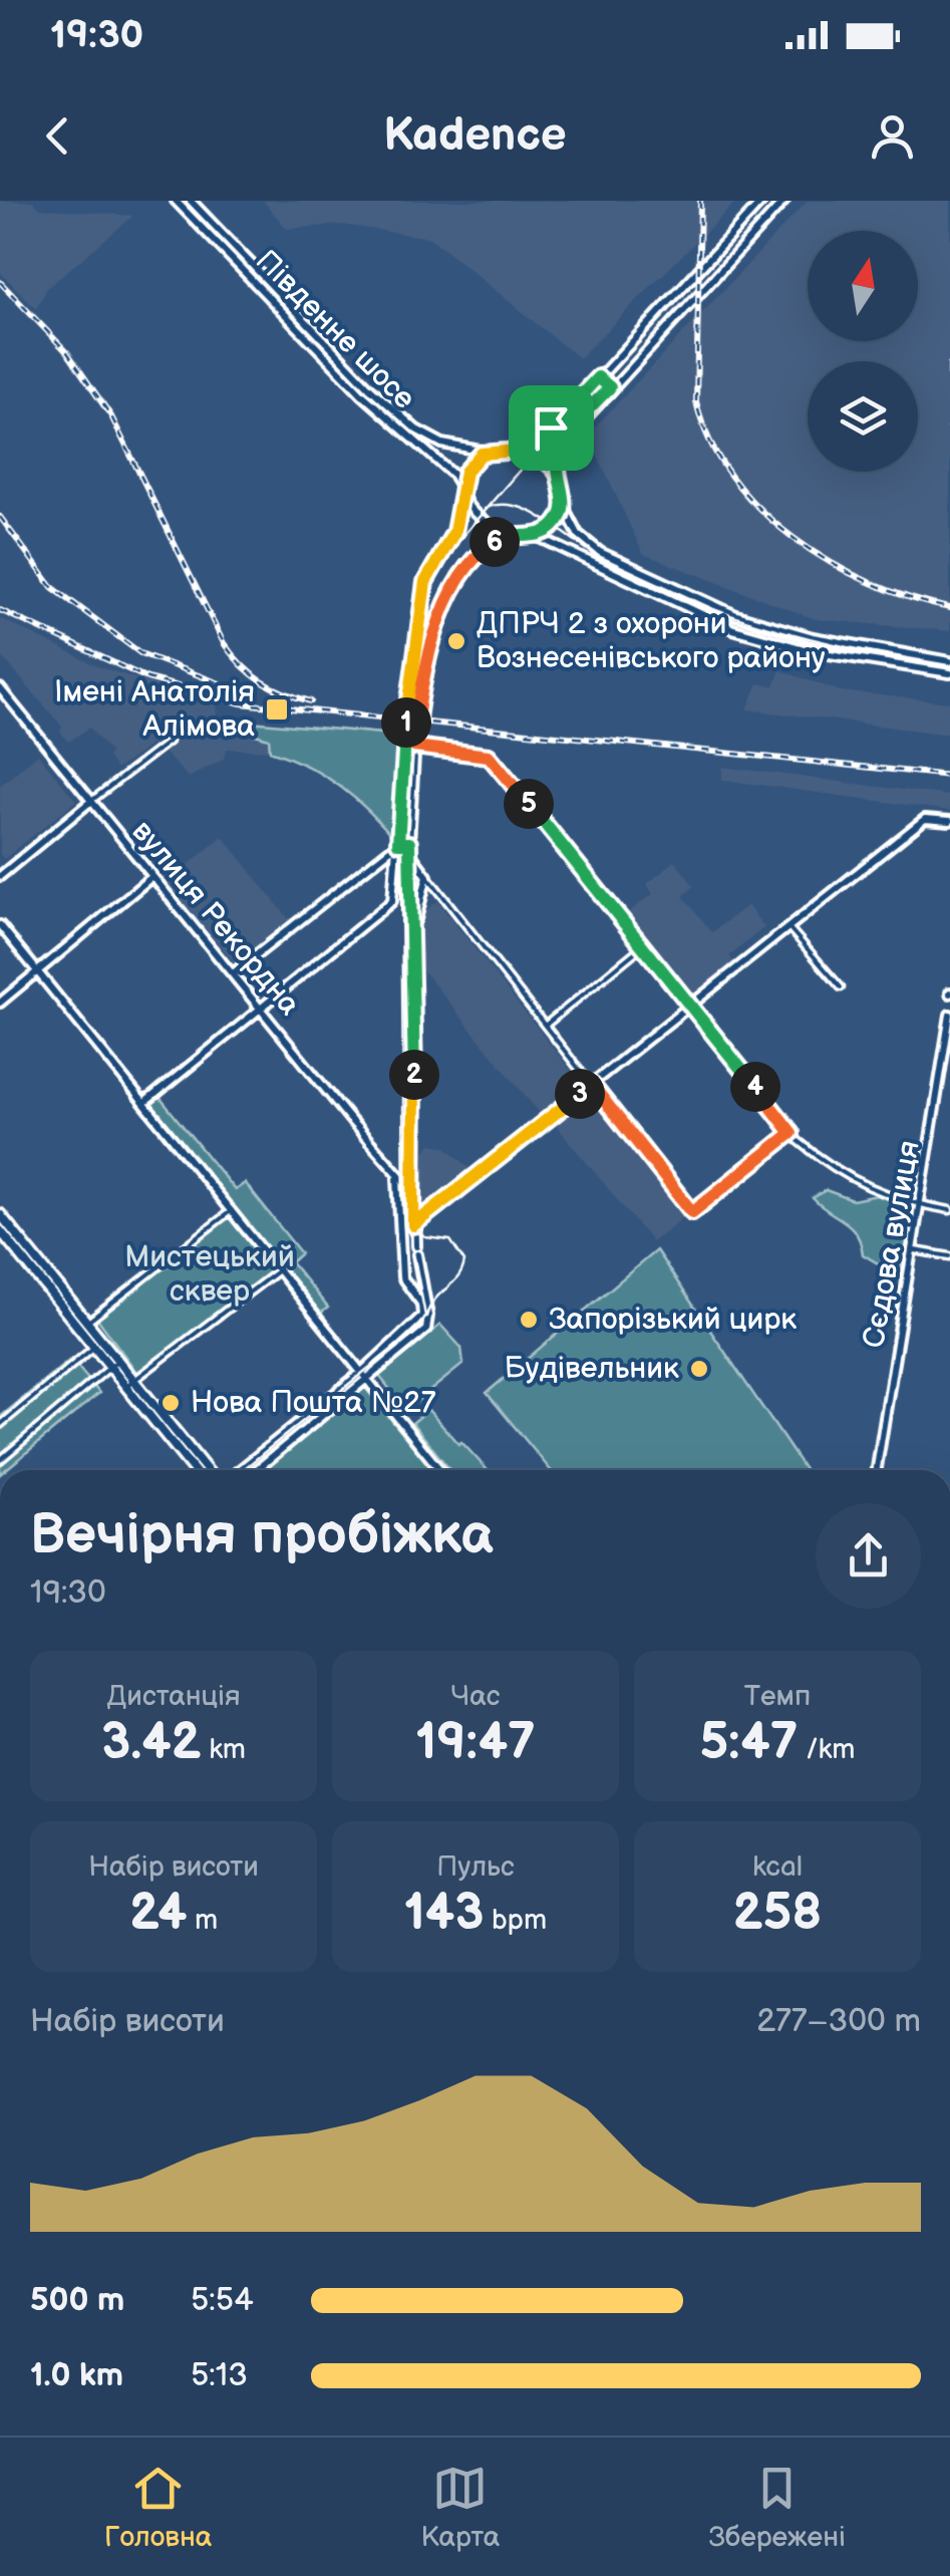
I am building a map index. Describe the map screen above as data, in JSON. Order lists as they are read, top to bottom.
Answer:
{
  "streets": {
    "main road": ["Південне шосе", "вулиця Рекордна", "Сєдова вулиця"]
  },
  "parks": ["Мистецький сквер"],
  "places": {
    "other": [
      "ДПРЧ 2 з охорони Вознесенівського району",
      "Запорізький цирк",
      "Будівельник",
      "Нова Пошта №27"
    ],
    "transit": ["Імені Анатолія Алімова"]
  },
  "north": "top",
  "page": {
    "status": "19:30",
    "header": "Kadence",
    "pins": [
      "6",
      "1",
      "5",
      "2",
      "4",
      "3"
    ],
    "heading": ["Вечірня пробіжка", "19:30"],
    "stats": [
      ["Дистанція", "3.42 km"],
      ["Час", "19:47"],
      ["Темп", "5:47 /km"],
      ["Набір висоти", "24 m"],
      ["Пульс", "143 bpm"],
      ["kcal", "258"]
    ],
    "chart": ["Набір висоти", "277–300 m"],
    "list": [
      {
        "name": "500 m",
        "note": "5:54"
      },
      {
        "name": "1.0 km",
        "note": "5:13"
      }
    ],
    "tabs": ["Головна", "Карта", "Збережені"]
  }
}
